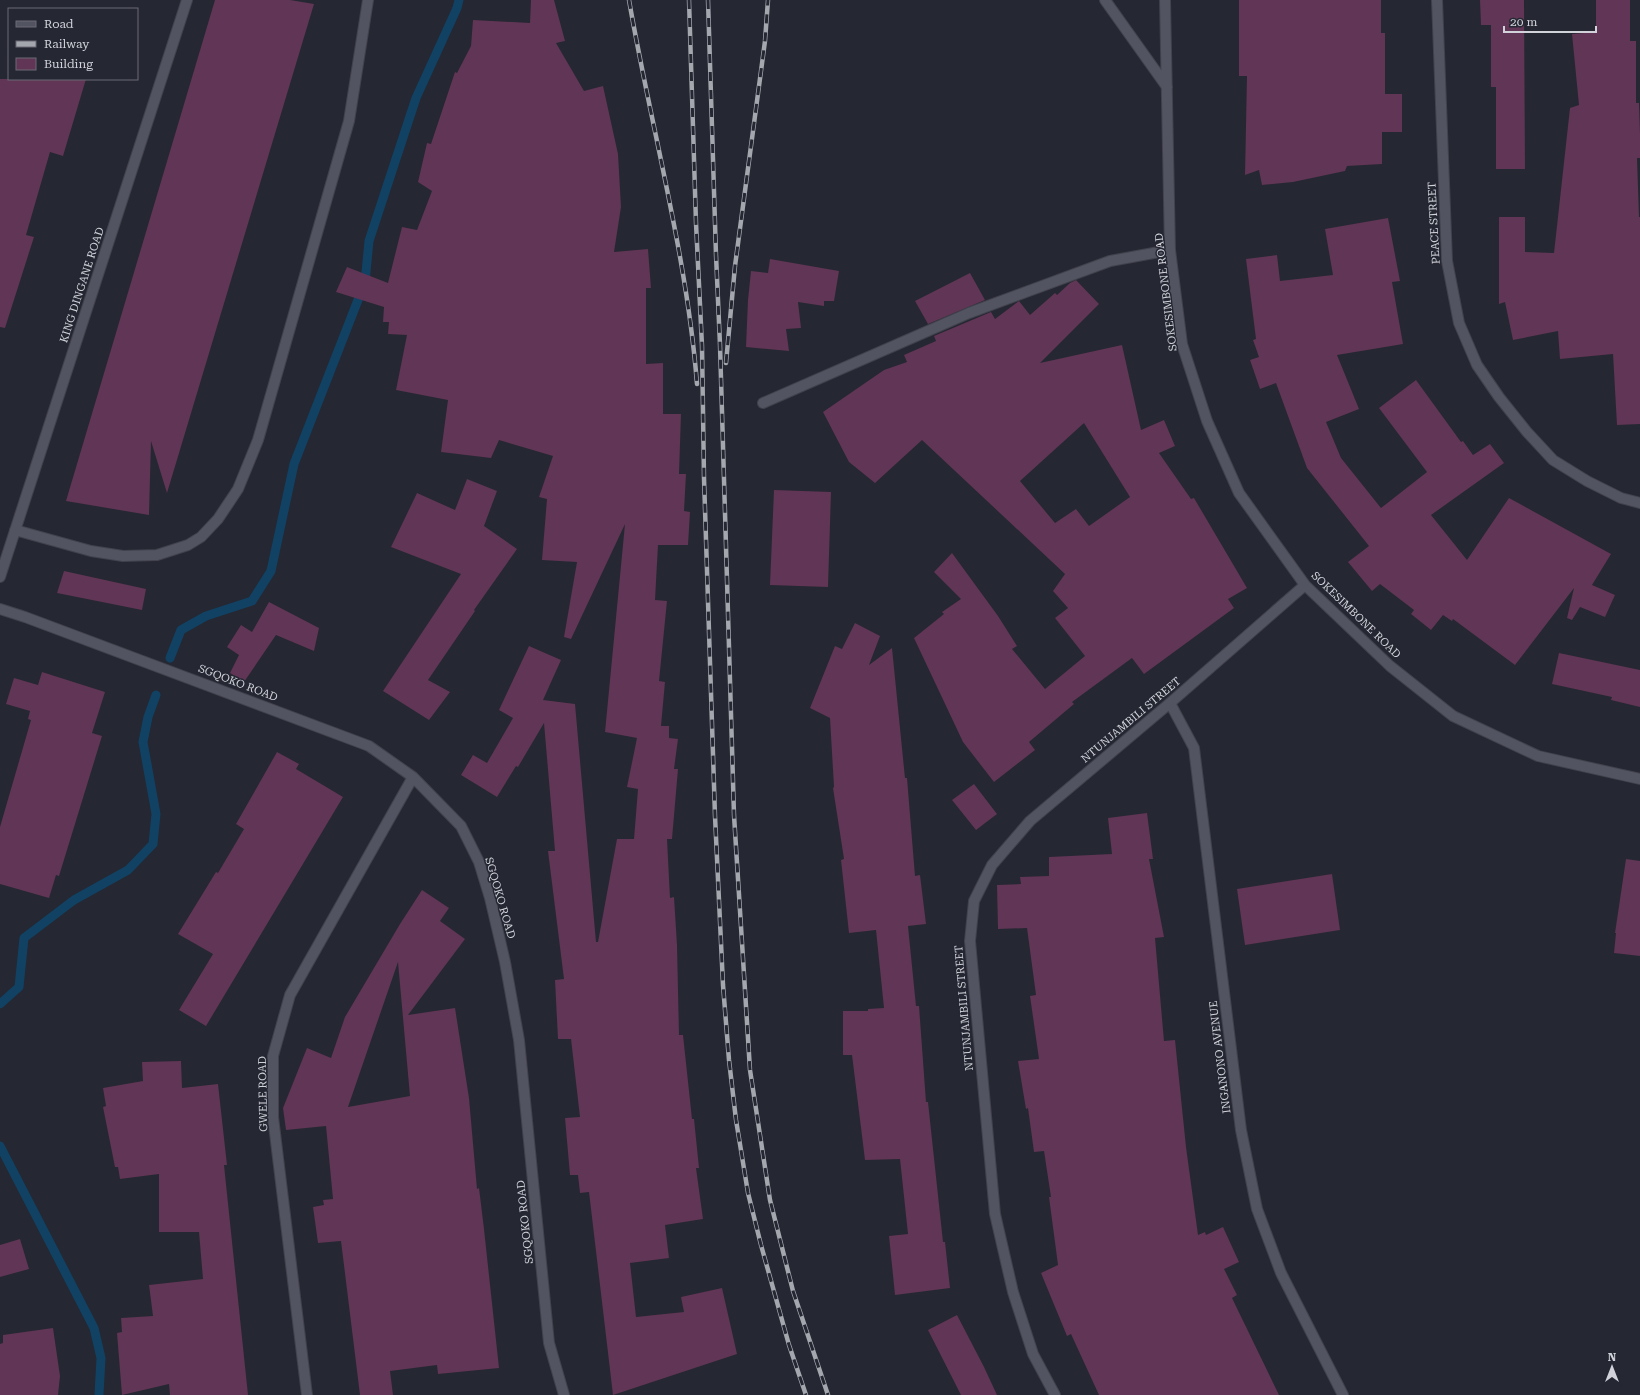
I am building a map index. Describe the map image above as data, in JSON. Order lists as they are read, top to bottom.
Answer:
{
  "streets": {
    "street": [
      "PEACE STREET",
      "KING DINGANE ROAD",
      "SOKESIMBONE ROAD",
      "SGQOKO ROAD",
      "NTUNJAMBILI STREET",
      "INGANONO AVENUE",
      "GWELE ROAD"
    ]
  },
  "crossings": [
    ["SOKESIMBONE ROAD", "NTUNJAMBILI STREET"],
    ["SGQOKO ROAD", "GWELE ROAD"],
    ["NTUNJAMBILI STREET", "INGANONO AVENUE"]
  ],
  "legend": ["Road", "Railway", "Building"],
  "scale_bar": "20 m",
  "north": "top"
}
